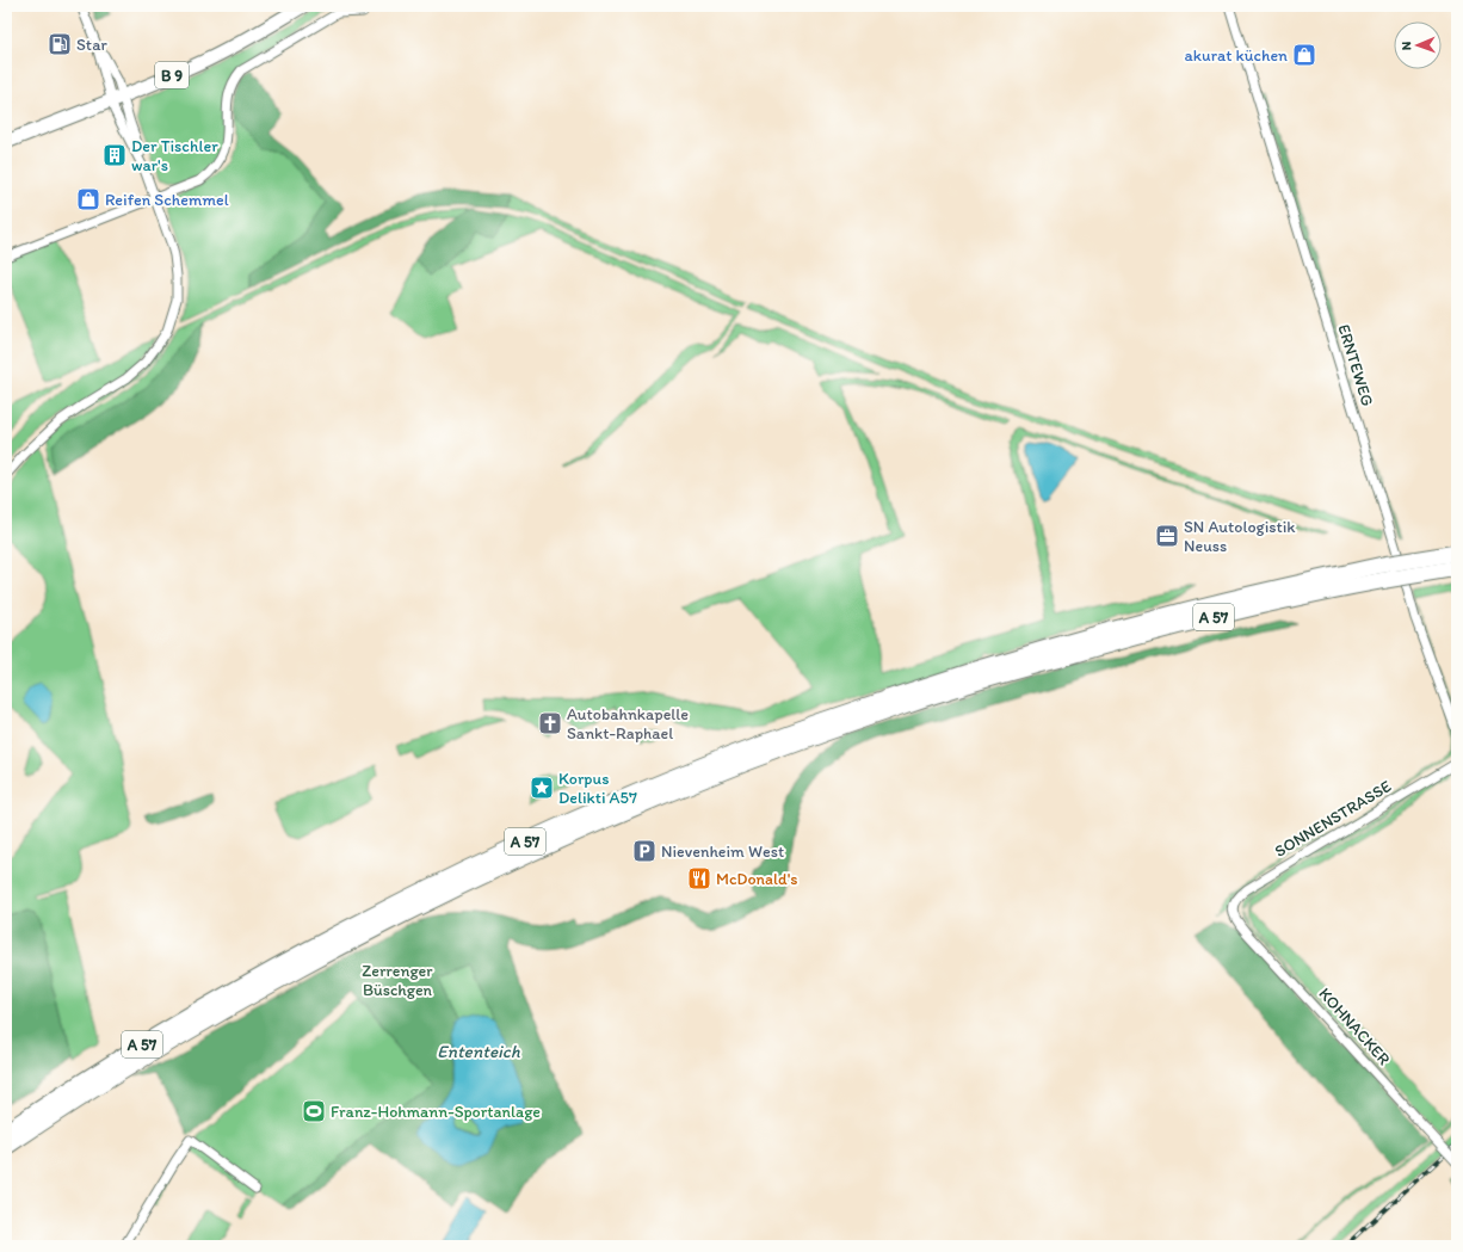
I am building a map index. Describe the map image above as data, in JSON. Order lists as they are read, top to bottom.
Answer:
{
  "streets": {
    "highway": ["A 57"],
    "main road": ["B 9"],
    "street": ["ERNTEWEG", "SONNENSTRASSE", "KOHNACKER"]
  },
  "crossings": [
    ["SONNENSTRASSE", "KOHNACKER"]
  ],
  "water": ["Ententeich"],
  "parks": ["Zerrenger Büschgen"],
  "places": {
    "fuel station": ["Star"],
    "shop": ["akurat küchen", "Reifen Schemmel"],
    "building": ["Der Tischler war's"],
    "office": ["SN Autologistik Neuss"],
    "church": ["Autobahnkapelle Sankt-Raphael"],
    "place": ["Korpus Delikti A57"],
    "parking": ["Nievenheim West"],
    "restaurant": ["McDonald's"],
    "sports": ["Franz-Hohmann-Sportanlage"]
  },
  "north": "left"
}
